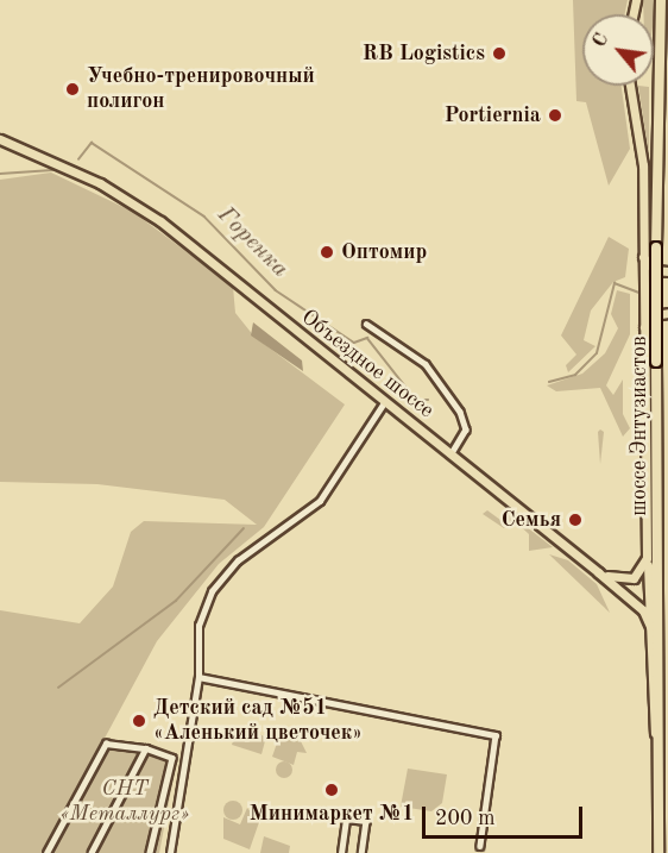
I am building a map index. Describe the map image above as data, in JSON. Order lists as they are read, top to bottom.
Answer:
{
  "streets": {
    "highway": ["шоссе Энтузиастов"],
    "main road": ["Объездное шоссе"]
  },
  "water": ["Горенка"],
  "parks": ["СНТ «Металлург»"],
  "places": [
    "RB Logistics",
    "Учебно-тренировочный полигон",
    "Portiernia",
    "Оптомир",
    "Семья",
    "Детский сад №51 «Аленький цветочек»",
    "Минимаркет №1"
  ],
  "scale_bar": "200 m",
  "north": "top left"
}
